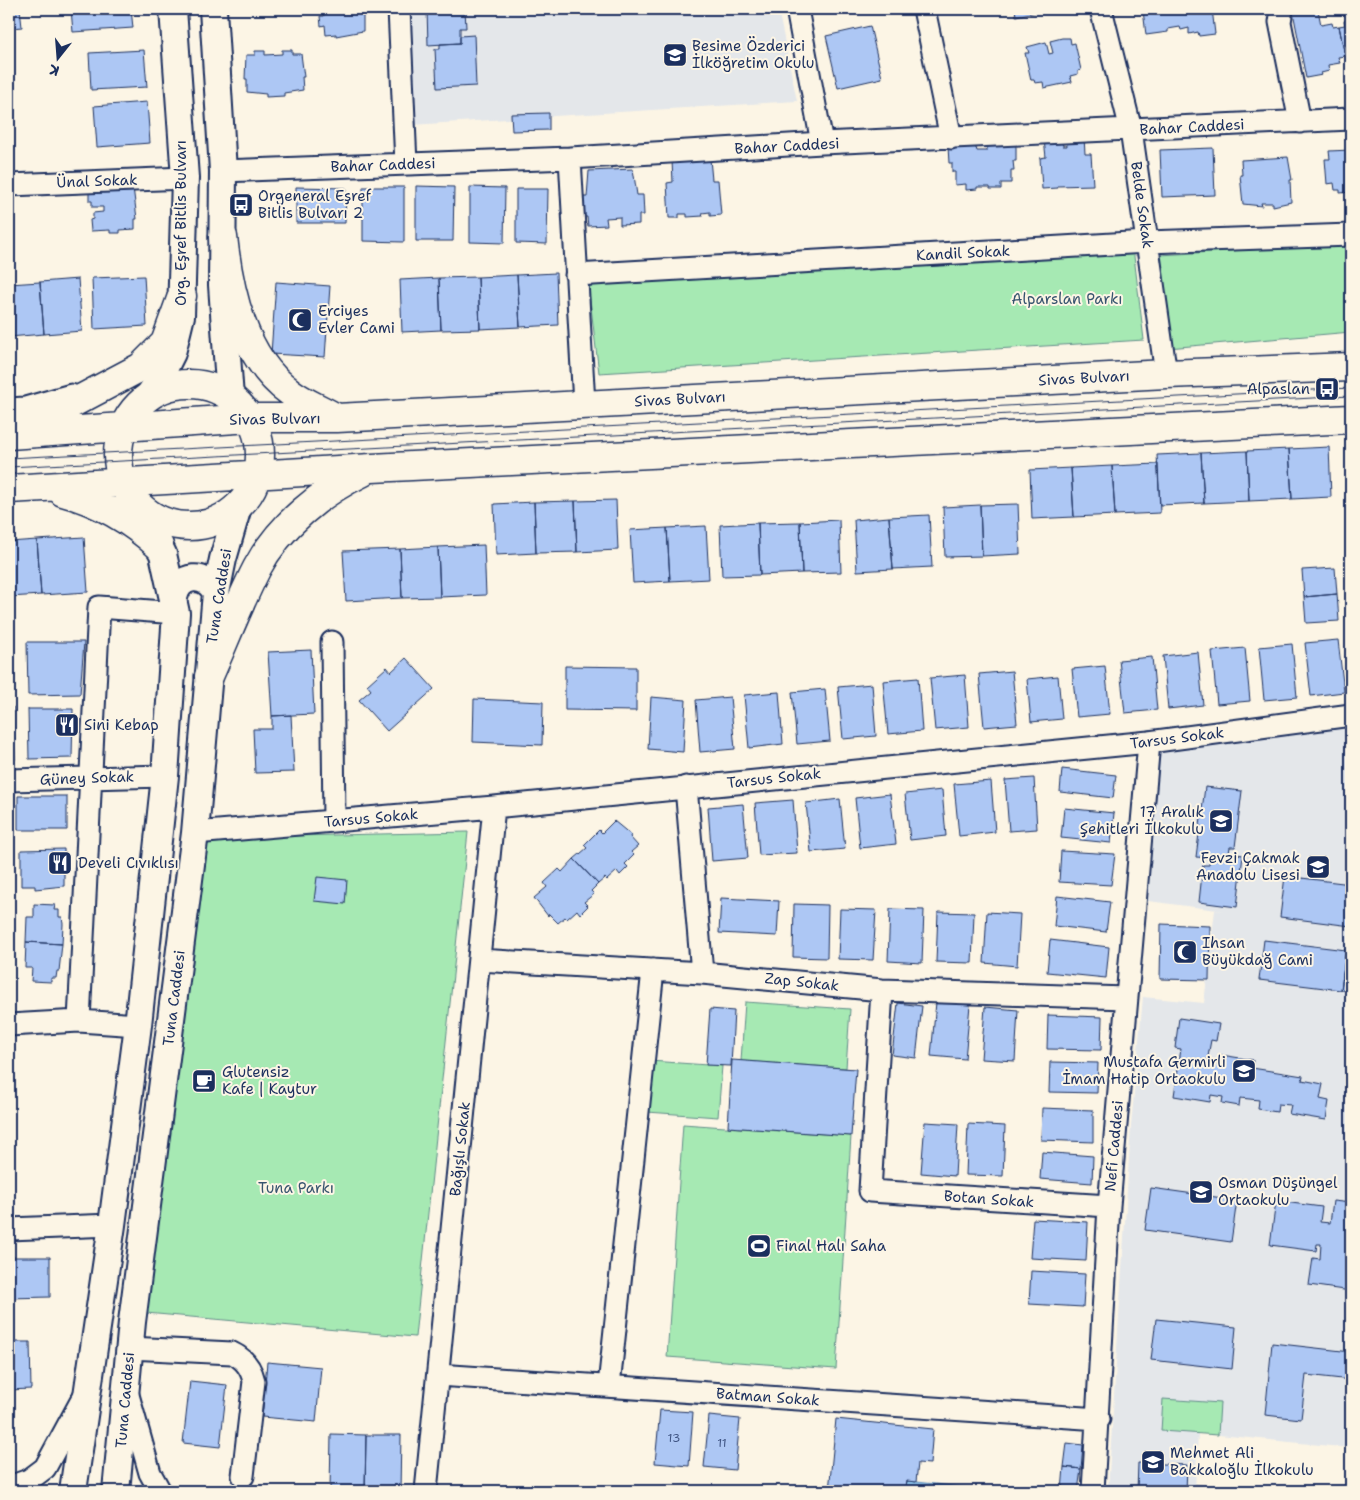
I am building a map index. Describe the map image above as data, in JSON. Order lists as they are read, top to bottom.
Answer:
{
  "streets": {
    "highway": ["Sivas Bulvarı"],
    "main road": ["Org. Eşref Bitlis Bulvarı", "Tuna Caddesi"],
    "street": [
      "Bahar Caddesi",
      "Ünal Sokak",
      "Belde Sokak",
      "Kandil Sokak",
      "Tarsus Sokak",
      "Güney Sokak",
      "Zap Sokak",
      "Nefi Caddesi",
      "Bağışlı Sokak",
      "Botan Sokak",
      "Batman Sokak"
    ]
  },
  "crossings": [
    ["Bahar Caddesi", "Belde Sokak"],
    ["Ünal Sokak", "Org. Eşref Bitlis Bulvarı"],
    ["Belde Sokak", "Kandil Sokak"],
    ["Belde Sokak", "Sivas Bulvarı"],
    ["Tuna Caddesi", "Tarsus Sokak"],
    ["Tarsus Sokak", "Nefi Caddesi"],
    ["Tarsus Sokak", "Bağışlı Sokak"],
    ["Zap Sokak", "Nefi Caddesi"],
    ["Zap Sokak", "Bağışlı Sokak"],
    ["Zap Sokak", "Botan Sokak"],
    ["Nefi Caddesi", "Botan Sokak"],
    ["Nefi Caddesi", "Batman Sokak"],
    ["Bağışlı Sokak", "Batman Sokak"]
  ],
  "parks": ["Alparslan Parkı", "Tuna Parkı"],
  "places": {
    "school or university": [
      "Besime Özderici İlköğretim Okulu",
      "17 Aralık Şehitleri İlkokulu",
      "Fevzi Çakmak Anadolu Lisesi",
      "Mustafa Germirli İmam Hatip Ortaokulu",
      "Osman Düşüngel Ortaokulu",
      "Mehmet Ali Bakkaloğlu İlkokulu"
    ],
    "bus stop": ["Orgeneral Eşref Bitlis Bulvarı 2", "Alpaslan"],
    "mosque": ["Erciyes Evler Cami", "Ihsan Büyükdağ Cami"],
    "restaurant": ["Sini Kebap", "Develi Cıvıklısı"],
    "cafe": ["Glutensiz Kafe | Kaytur"],
    "sports": ["Final Halı Saha"]
  },
  "house_numbers": ["13", "11"],
  "north": "bottom"
}
